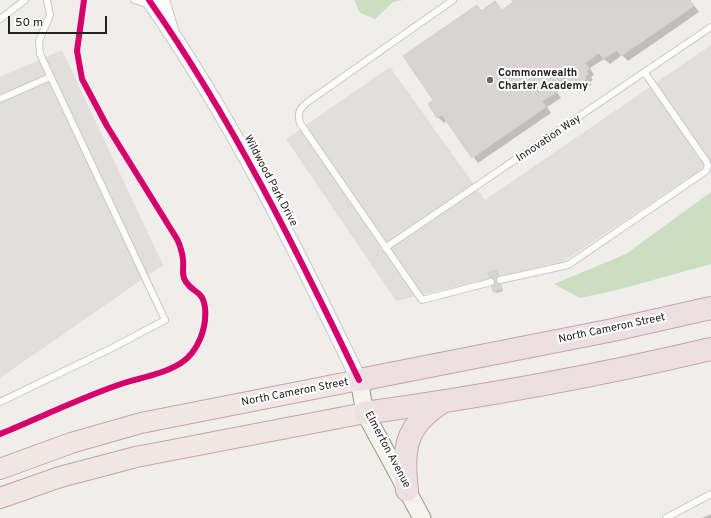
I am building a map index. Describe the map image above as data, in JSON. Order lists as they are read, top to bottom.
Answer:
{
  "streets": {
    "highway": ["North Cameron Street"],
    "main road": ["Elmerton Avenue"],
    "street": ["Wildwood Park Drive"],
    "lane": ["Innovation Way"]
  },
  "crossings": [
    ["Wildwood Park Drive", "North Cameron Street"],
    ["Wildwood Park Drive", "Elmerton Avenue"],
    ["North Cameron Street", "Elmerton Avenue"]
  ],
  "places": ["Commonwealth Charter Academy"],
  "scale_bar": "50 m"
}
